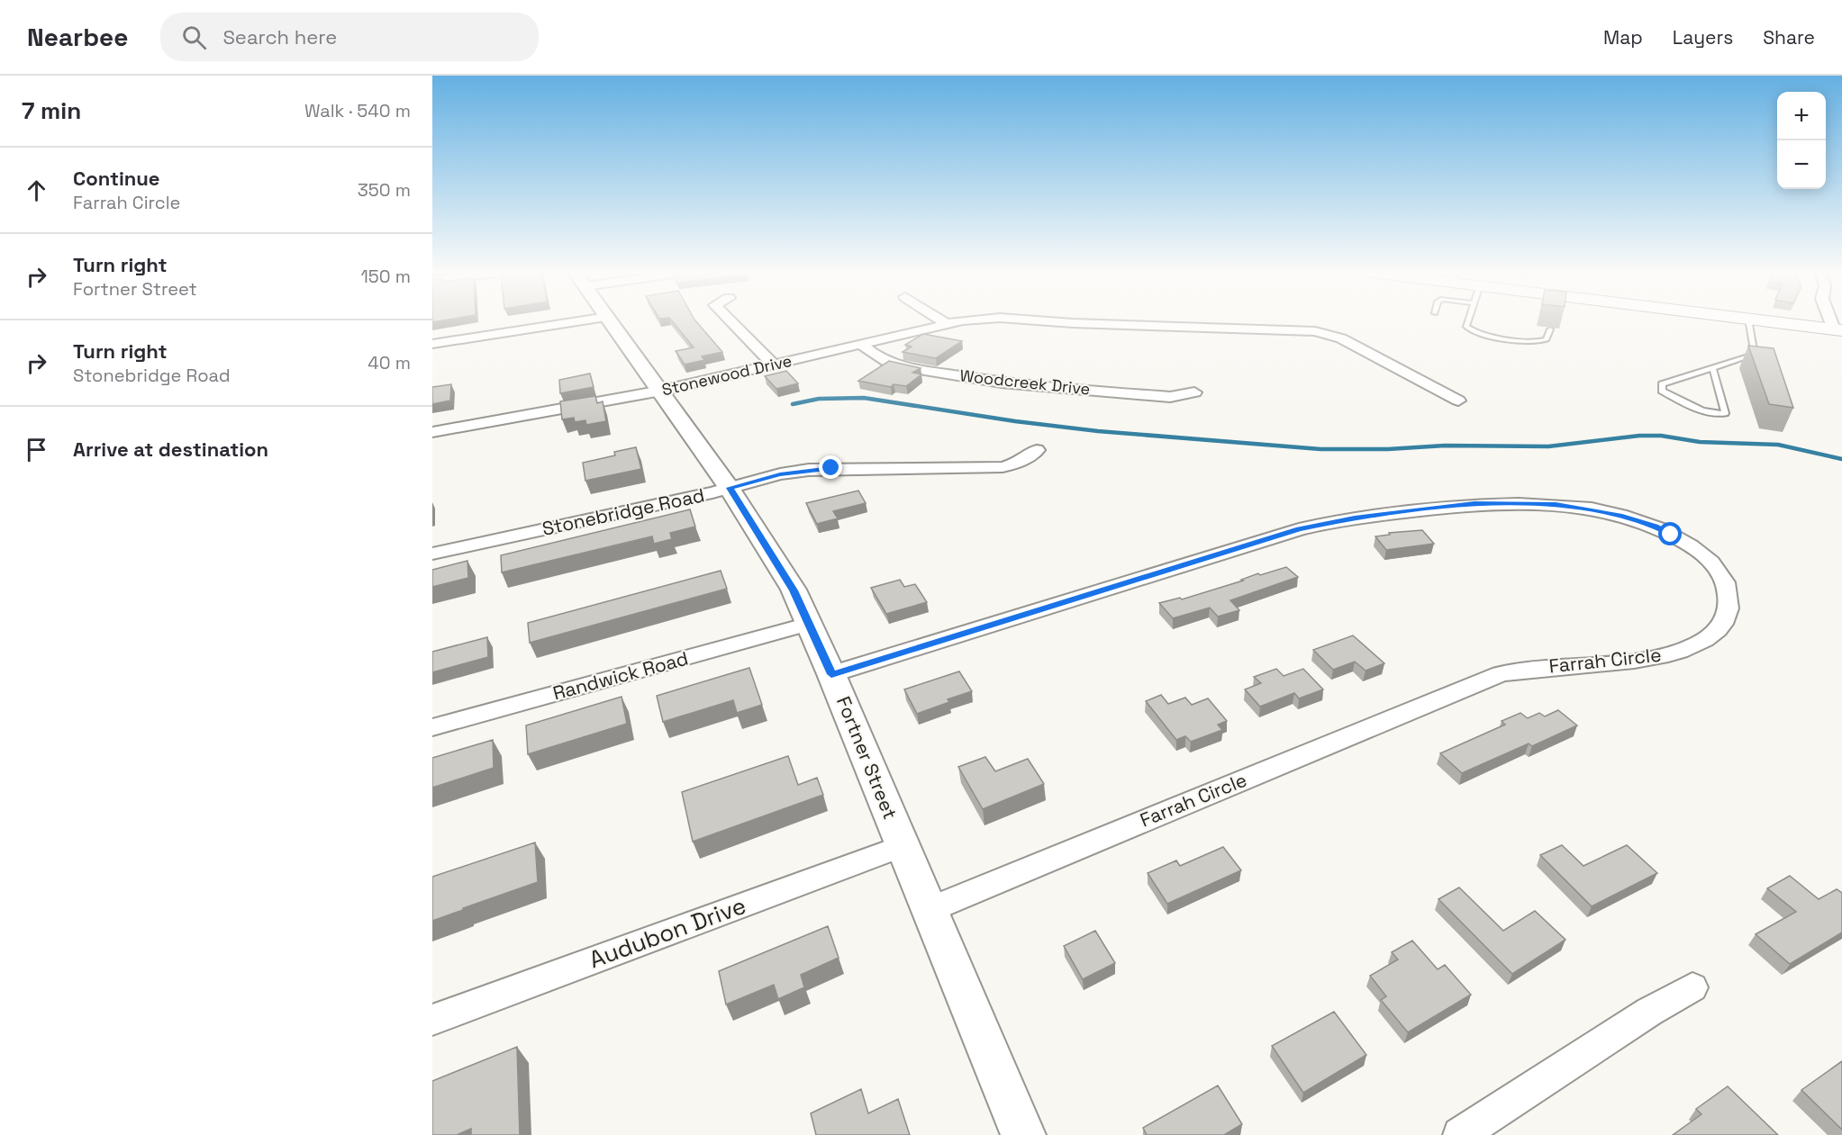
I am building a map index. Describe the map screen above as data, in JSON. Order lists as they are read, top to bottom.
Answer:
{
  "streets": {
    "street": [
      "Stonewood Drive",
      "Woodcreek Drive",
      "Stonebridge Road",
      "Farrah Circle",
      "Randwick Road",
      "Fortner Street",
      "Audubon Drive"
    ]
  },
  "crossings": [
    ["Stonewood Drive", "Woodcreek Drive"],
    ["Stonewood Drive", "Fortner Street"],
    ["Stonebridge Road", "Fortner Street"],
    ["Farrah Circle", "Fortner Street"],
    ["Randwick Road", "Fortner Street"],
    ["Fortner Street", "Audubon Drive"]
  ],
  "page": {
    "header": "Nearbee",
    "search": "Search here",
    "nav": ["Map", "Layers", "Share"],
    "heading": ["7 min", "Walk · 540 m"],
    "map_buttons": ["+", "−"],
    "list": [
      ["Continue", "Farrah Circle", "350 m"],
      ["Turn right", "Fortner Street", "150 m"],
      ["Turn right", "Stonebridge Road", "40 m"],
      "Arrive at destination"
    ]
  }
}
